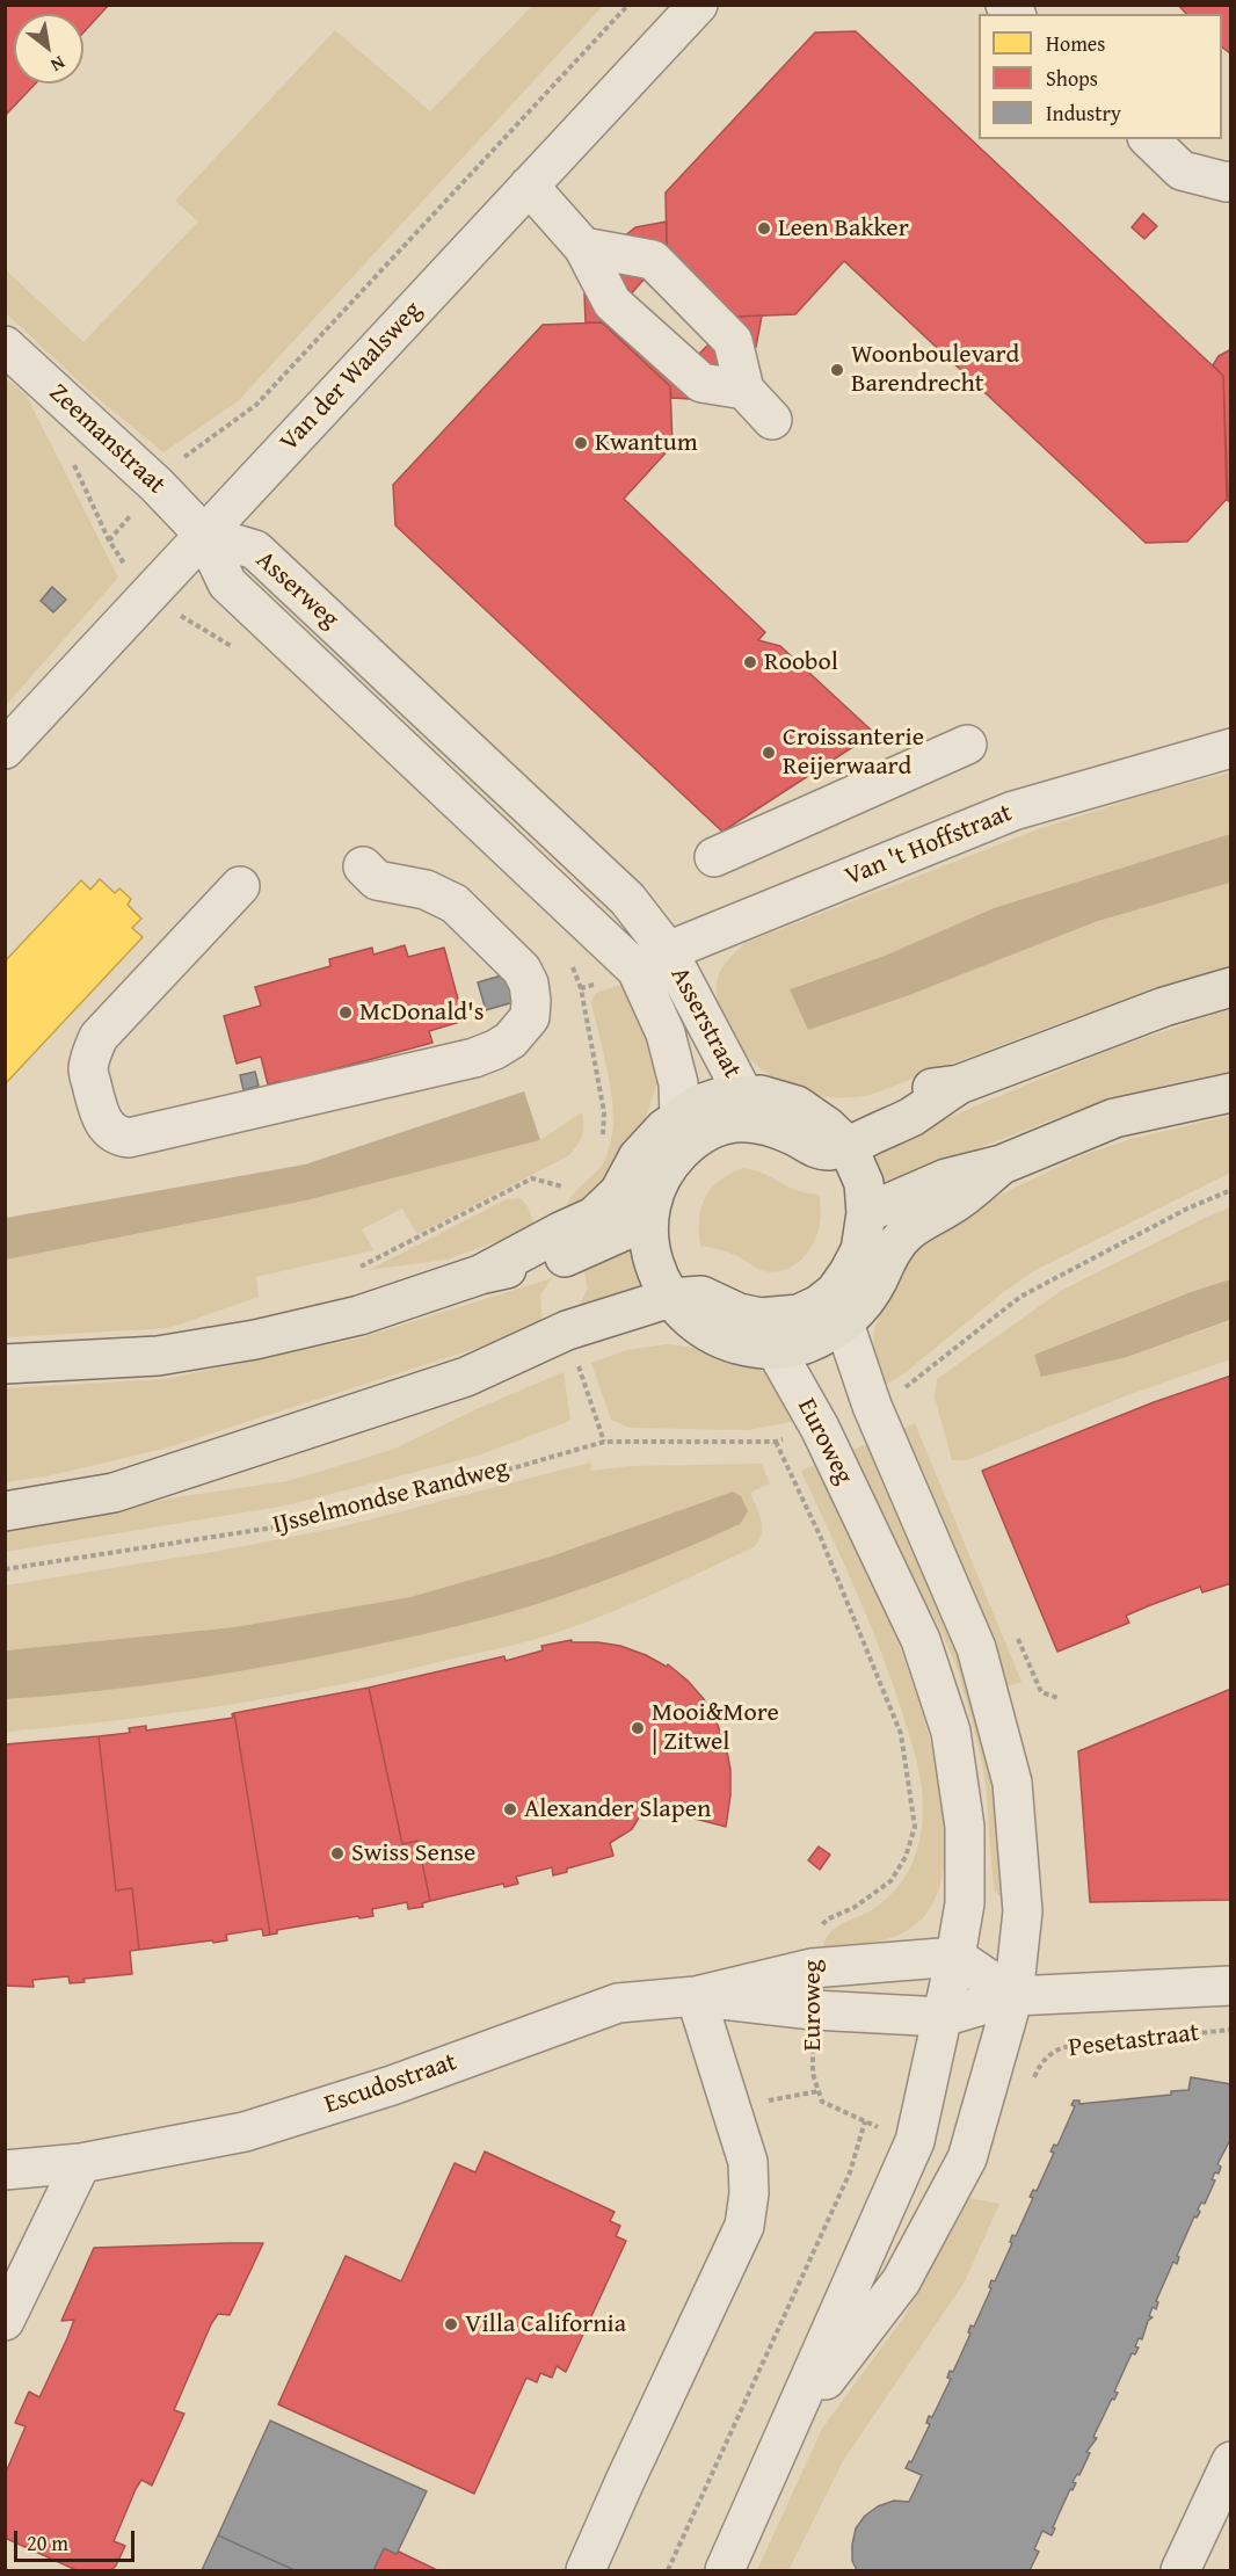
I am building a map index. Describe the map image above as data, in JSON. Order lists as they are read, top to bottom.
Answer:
{
  "streets": {
    "street": [
      "Van der Waalsweg",
      "Zeemanstraat",
      "Asserweg",
      "Van 't Hoffstraat",
      "Asserstraat",
      "Euroweg",
      "Pesetastraat",
      "Escudostraat"
    ],
    "path": ["IJsselmondse Randweg"]
  },
  "crossings": [
    ["Van der Waalsweg", "Zeemanstraat"],
    ["Van der Waalsweg", "Asserweg"],
    ["Zeemanstraat", "Asserweg"],
    ["Asserweg", "Van 't Hoffstraat"],
    ["Asserweg", "Asserstraat"],
    ["Van 't Hoffstraat", "Asserstraat"],
    ["Euroweg", "IJsselmondse Randweg"],
    ["Euroweg", "Pesetastraat"],
    ["Euroweg", "Escudostraat"]
  ],
  "places": [
    "Leen Bakker",
    "Woonboulevard Barendrecht",
    "Kwantum",
    "Roobol",
    "Croissanterie Reijerwaard",
    "McDonald's",
    "Mooi&More | Zitwel",
    "Alexander Slapen",
    "Swiss Sense",
    "Villa California"
  ],
  "legend": ["Homes", "Shops", "Industry"],
  "scale_bar": "20 m",
  "north": "bottom right"
}
